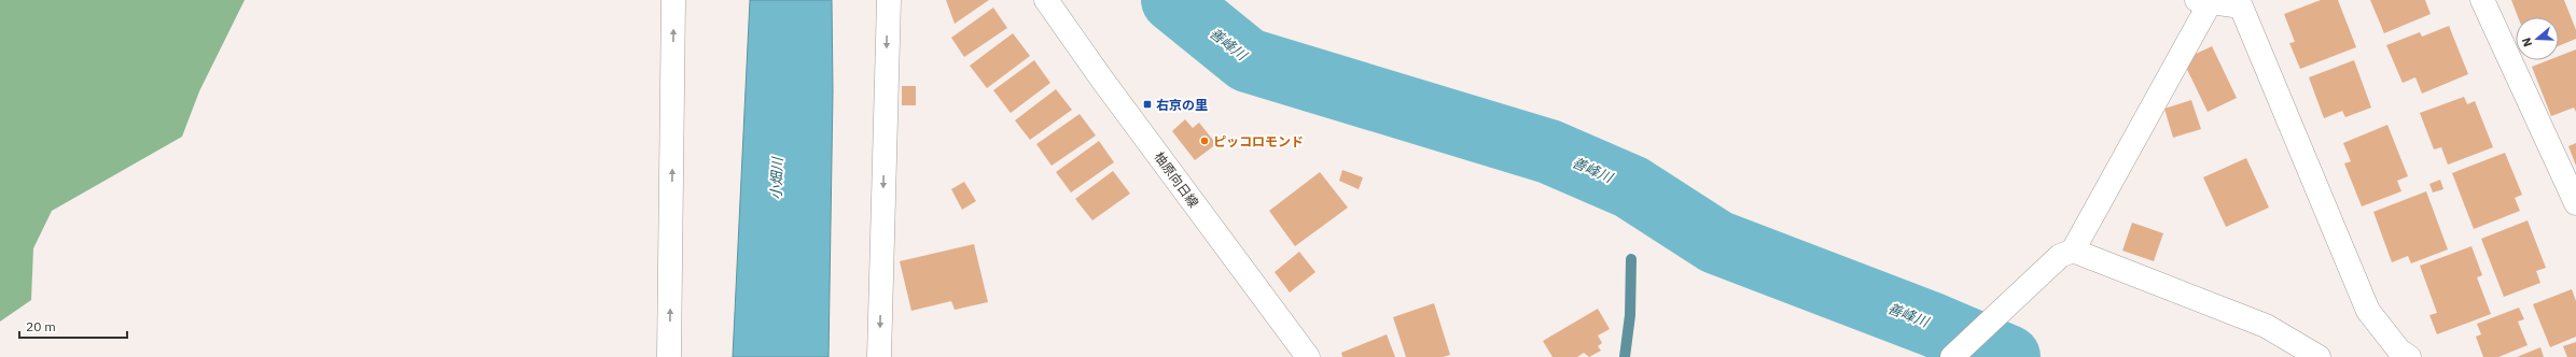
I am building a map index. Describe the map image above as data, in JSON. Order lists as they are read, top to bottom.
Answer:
{
  "streets": {
    "street": ["柚原向日線"]
  },
  "water": ["善峰川", "小畑川"],
  "places": {
    "transit": ["右京の里"],
    "other": ["ピッコロモンド"]
  },
  "scale_bar": "20 m",
  "north": "left"
}
